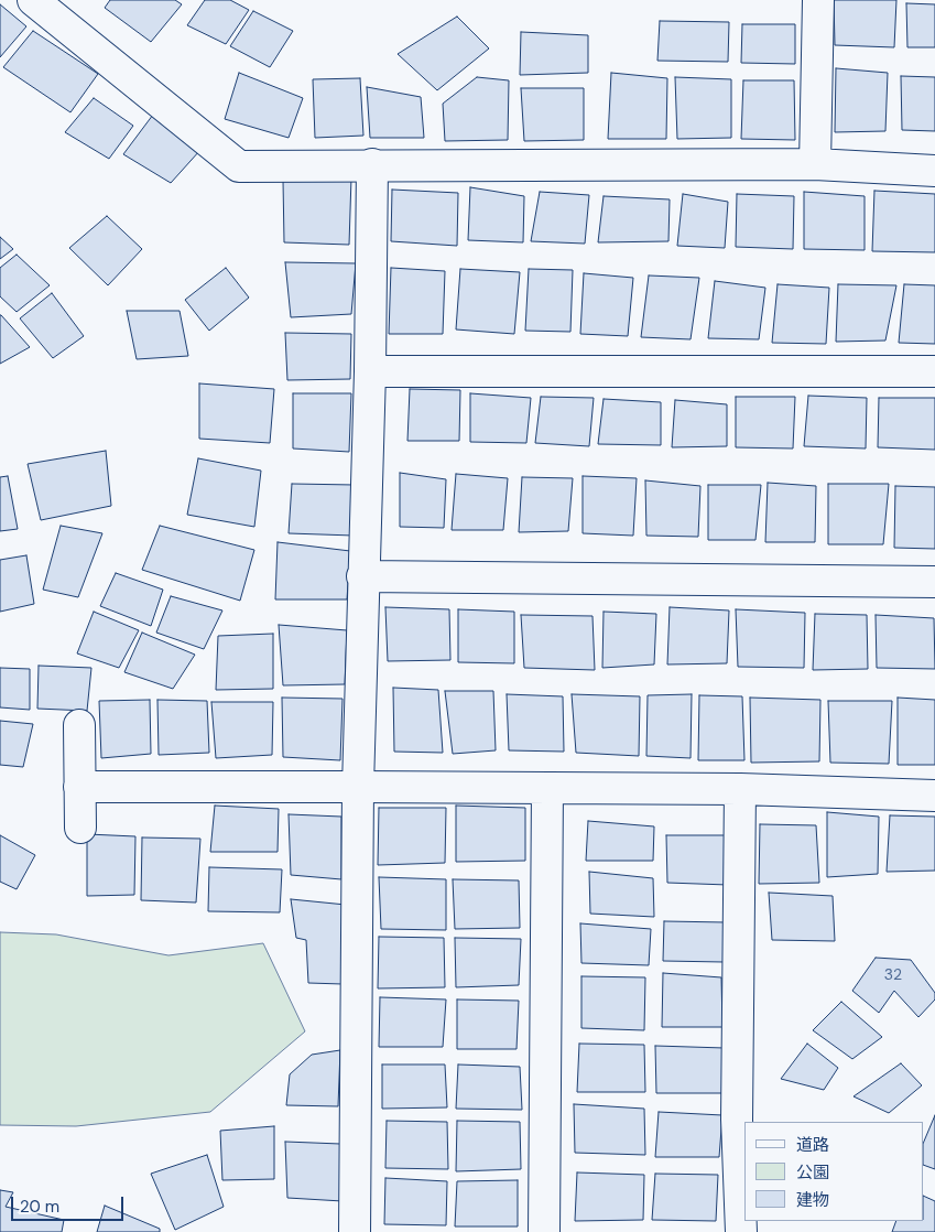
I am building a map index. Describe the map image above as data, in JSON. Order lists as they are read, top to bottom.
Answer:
{
  "house_numbers": ["32"],
  "legend": ["道路", "公園", "建物"],
  "scale_bar": "20 m"
}
